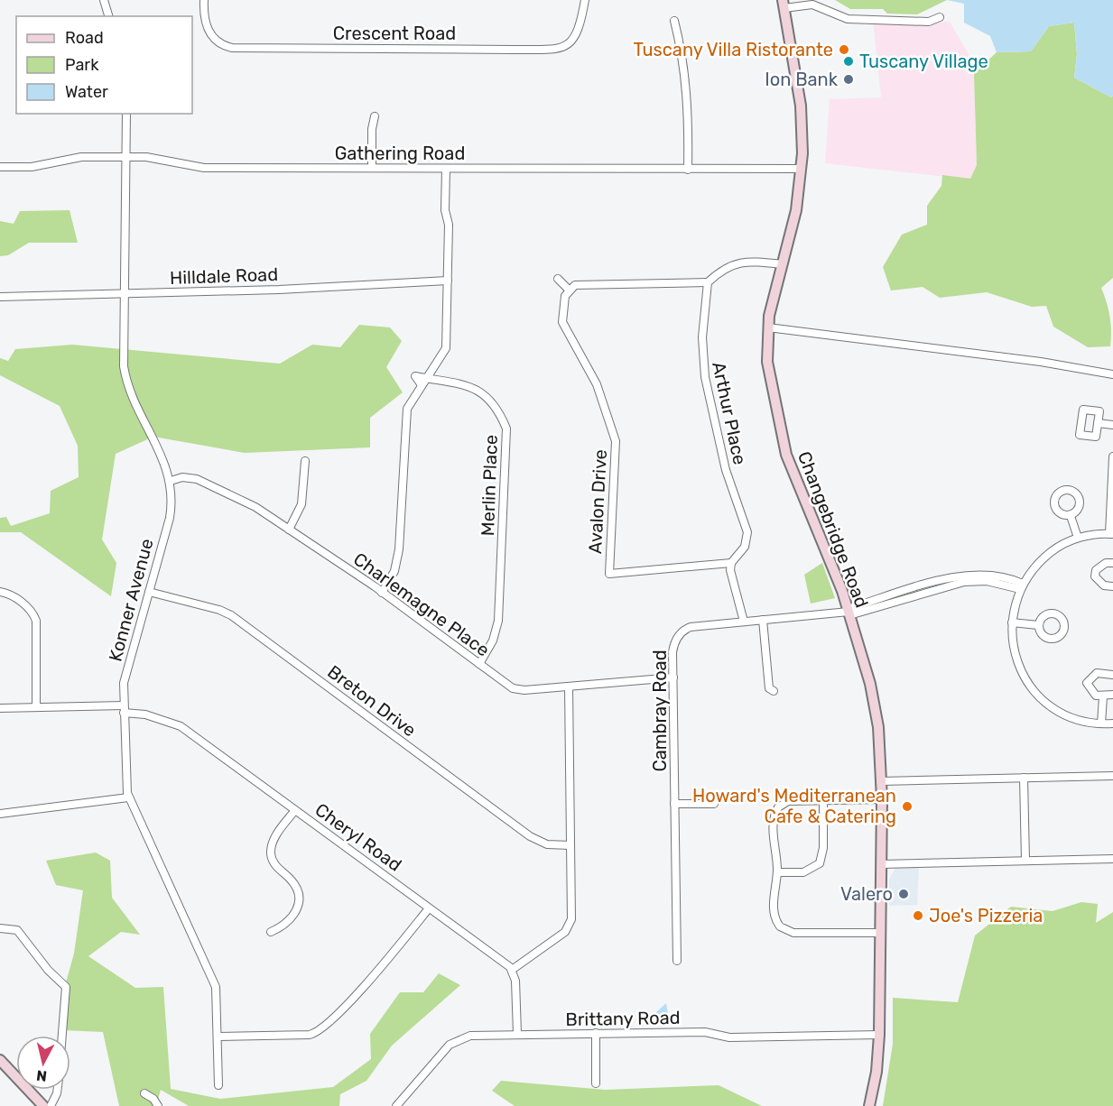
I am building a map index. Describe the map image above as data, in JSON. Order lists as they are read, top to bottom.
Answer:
{
  "streets": {
    "main road": ["Changebridge Road"],
    "street": [
      "Crescent Road",
      "Gathering Road",
      "Hilldale Road",
      "Arthur Place",
      "Merlin Place",
      "Avalon Drive",
      "Konner Avenue",
      "Charlemagne Place",
      "Breton Drive",
      "Cambray Road",
      "Cheryl Road",
      "Brittany Road"
    ]
  },
  "crossings": [
    ["Gathering Road", "Changebridge Road"],
    ["Gathering Road", "Konner Avenue"],
    ["Hilldale Road", "Konner Avenue"],
    ["Arthur Place", "Avalon Drive"],
    ["Merlin Place", "Charlemagne Place"],
    ["Changebridge Road", "Cambray Road"],
    ["Changebridge Road", "Brittany Road"],
    ["Konner Avenue", "Charlemagne Place"],
    ["Konner Avenue", "Breton Drive"],
    ["Konner Avenue", "Cheryl Road"],
    ["Charlemagne Place", "Cambray Road"]
  ],
  "places": [
    "Tuscany Villa Ristorante",
    "Tuscany Village",
    "Ion Bank",
    "Howard's Mediterranean Cafe & Catering",
    "Valero",
    "Joe's Pizzeria"
  ],
  "legend": ["Road", "Park", "Water"],
  "north": "bottom"
}
